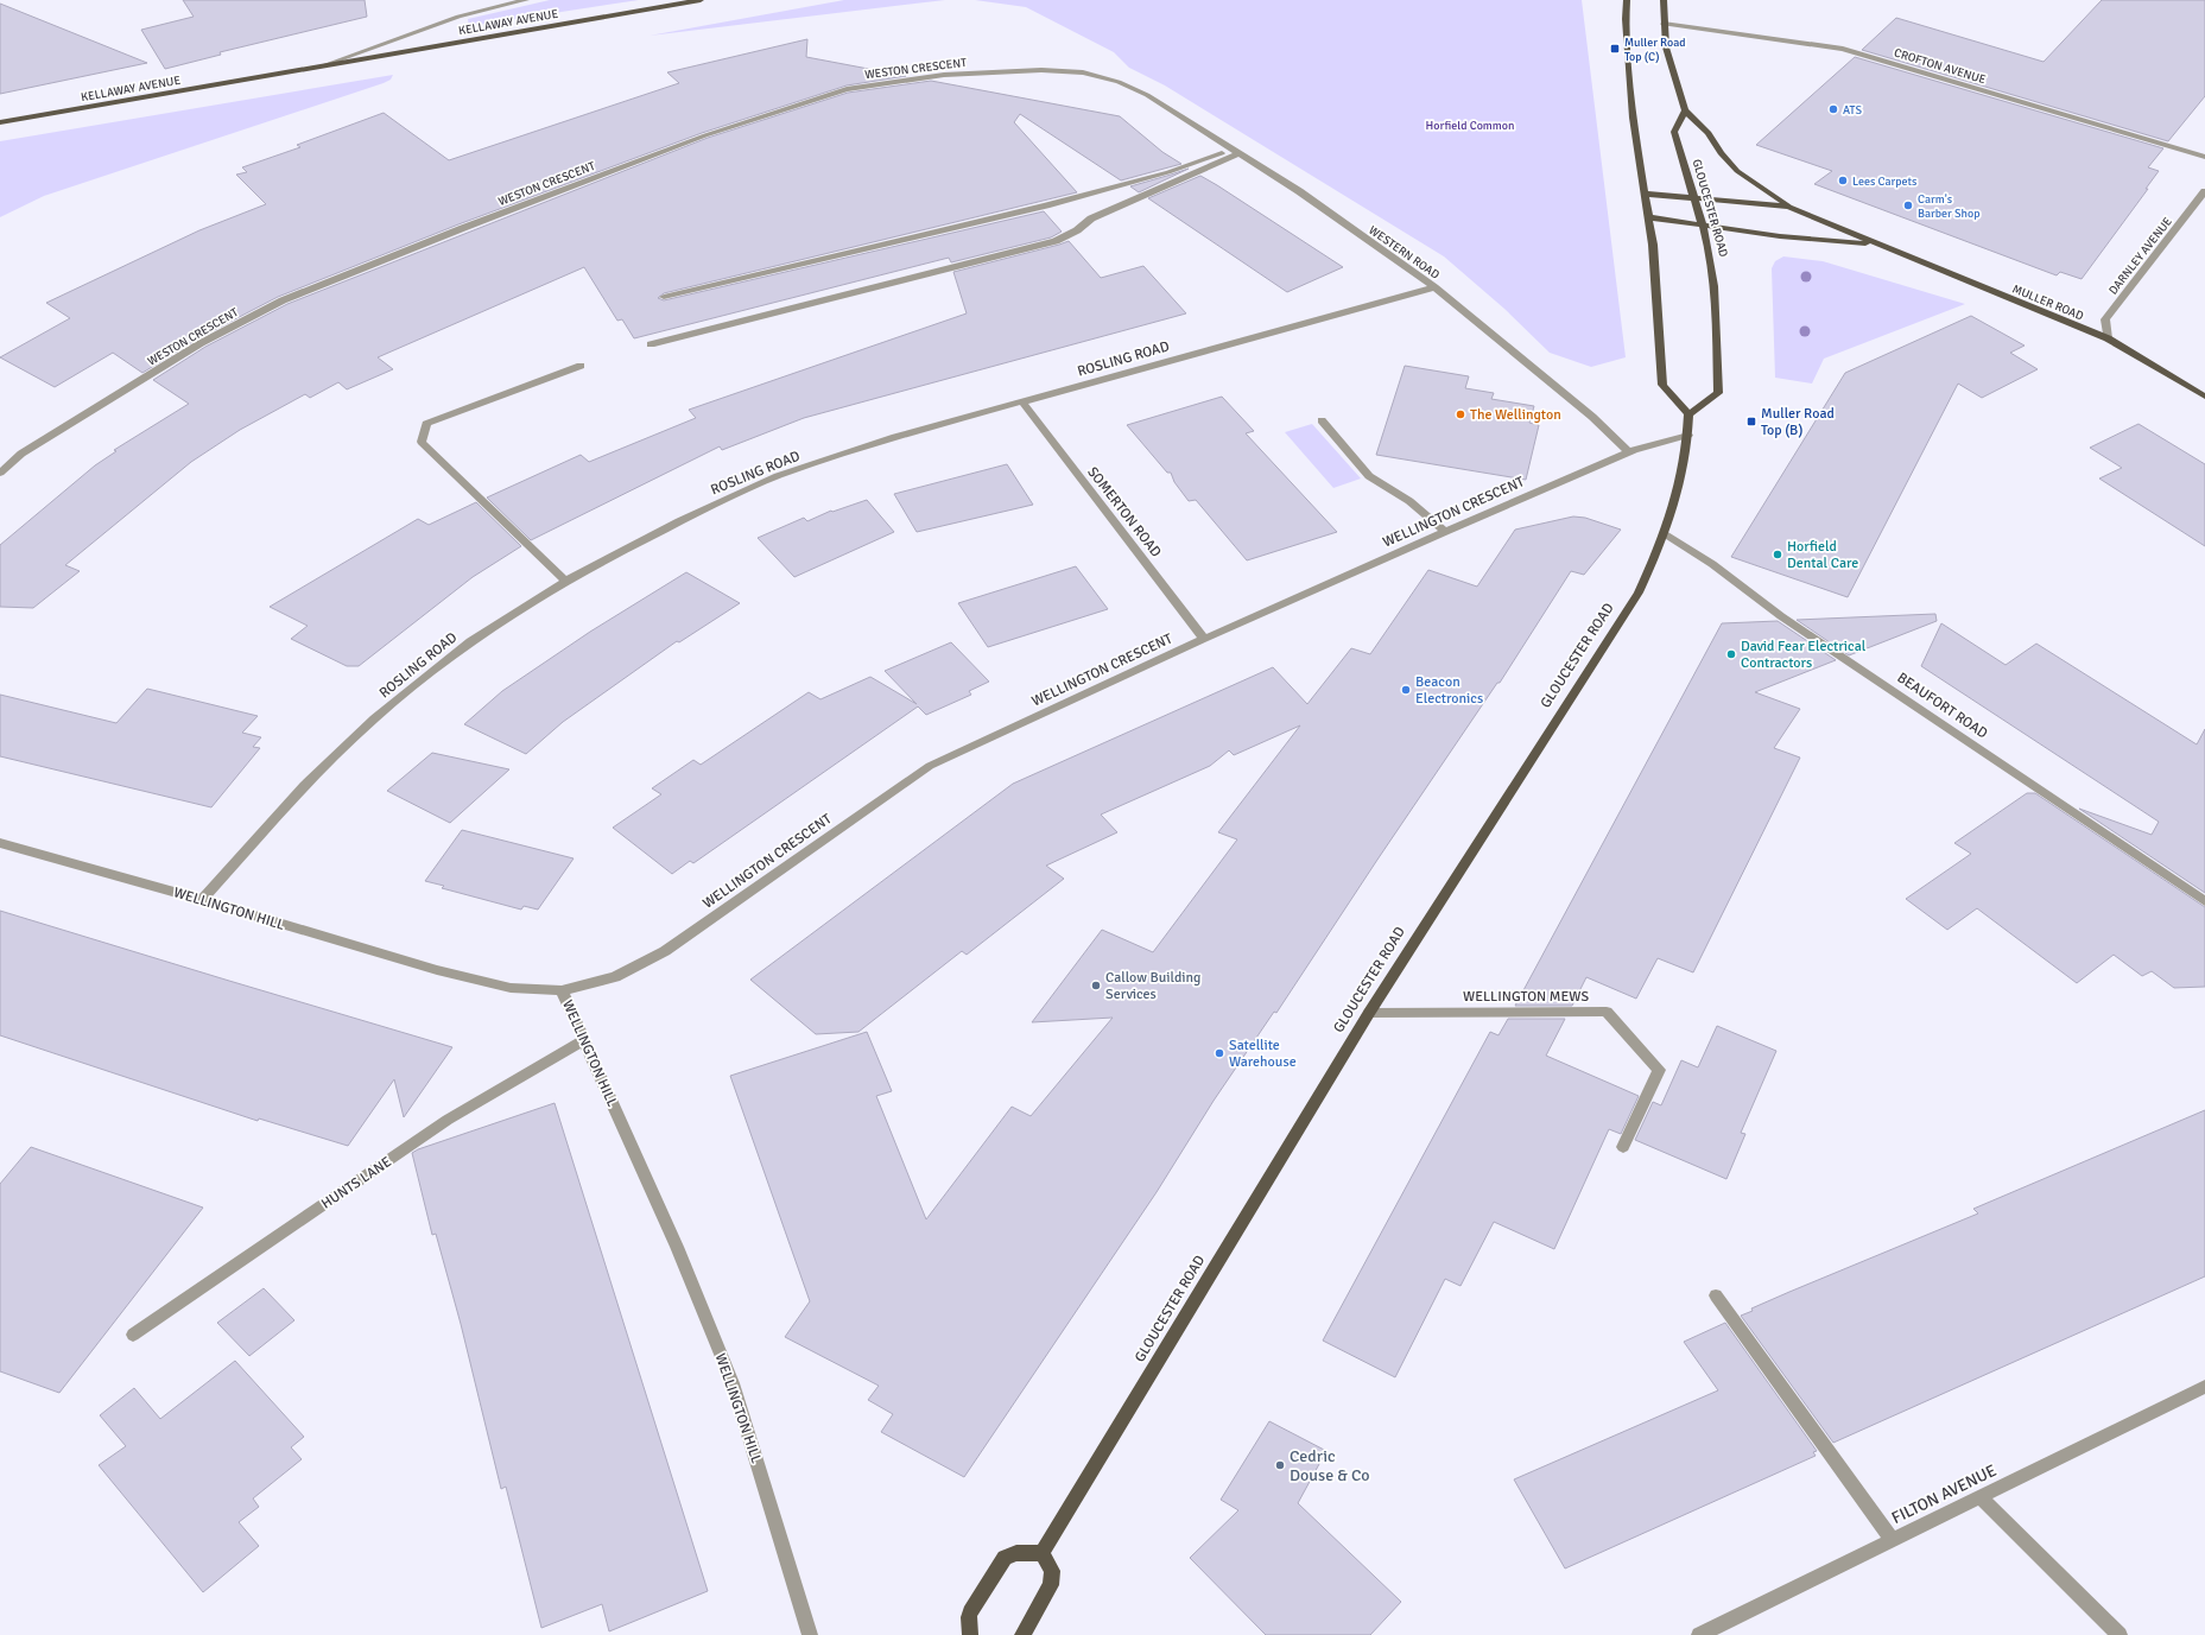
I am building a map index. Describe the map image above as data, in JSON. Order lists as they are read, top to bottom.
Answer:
{
  "streets": {
    "main road": ["KELLAWAY AVENUE", "GLOUCESTER ROAD", "MULLER ROAD"],
    "street": [
      "CROFTON AVENUE",
      "WESTON CRESCENT",
      "WESTERN ROAD",
      "DARNLEY AVENUE",
      "ROSLING ROAD",
      "SOMERTON ROAD",
      "WELLINGTON CRESCENT",
      "BEAUFORT ROAD",
      "WELLINGTON HILL",
      "WELLINGTON MEWS",
      "HUNTS LANE",
      "FILTON AVENUE"
    ]
  },
  "crossings": [
    ["WESTON CRESCENT", "WESTERN ROAD"],
    ["GLOUCESTER ROAD", "MULLER ROAD"],
    ["GLOUCESTER ROAD", "WELLINGTON CRESCENT"],
    ["GLOUCESTER ROAD", "BEAUFORT ROAD"],
    ["GLOUCESTER ROAD", "WELLINGTON MEWS"],
    ["WESTERN ROAD", "ROSLING ROAD"],
    ["WESTERN ROAD", "WELLINGTON CRESCENT"],
    ["DARNLEY AVENUE", "MULLER ROAD"],
    ["ROSLING ROAD", "SOMERTON ROAD"],
    ["ROSLING ROAD", "WELLINGTON HILL"],
    ["SOMERTON ROAD", "WELLINGTON CRESCENT"],
    ["WELLINGTON CRESCENT", "WELLINGTON HILL"],
    ["WELLINGTON HILL", "HUNTS LANE"]
  ],
  "parks": ["Horfield Common"],
  "places": {
    "transit": ["Muller Road Top (C)", "Muller Road Top (B)"],
    "other": [
      "ATS",
      "Lees Carpets",
      "Carm's Barber Shop",
      "The Wellington",
      "Horfield Dental Care",
      "David Fear Electrical Contractors",
      "Beacon Electronics",
      "Callow Building Services",
      "Satellite Warehouse",
      "Cedric Douse & Co"
    ]
  }
}
